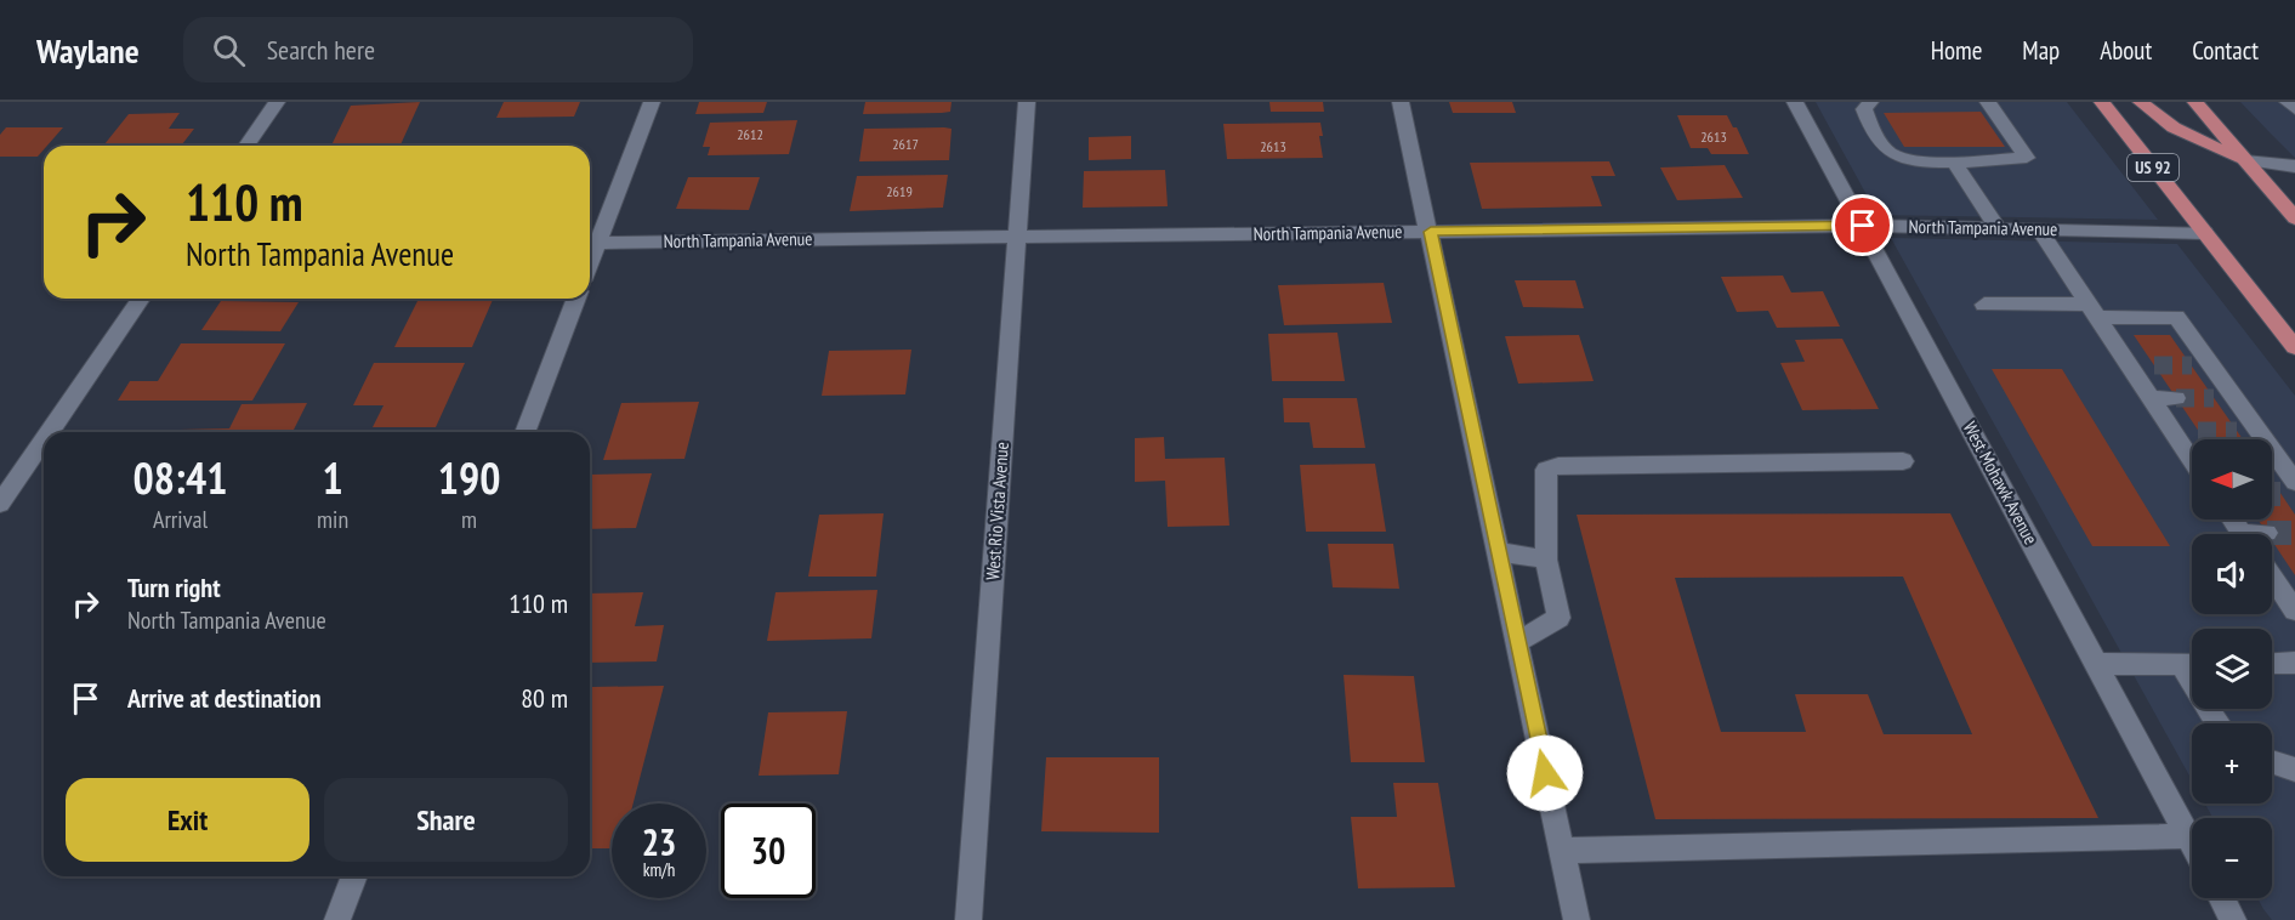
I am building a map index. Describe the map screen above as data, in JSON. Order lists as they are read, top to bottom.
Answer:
{
  "streets": {
    "main road": ["US 92"],
    "street": ["North Tampania Avenue", "West Mohawk Avenue", "West Rio Vista Avenue"]
  },
  "crossings": [
    ["US 92", "North Tampania Avenue"],
    ["North Tampania Avenue", "West Mohawk Avenue"],
    ["North Tampania Avenue", "West Rio Vista Avenue"]
  ],
  "house_numbers": [
    "2612",
    "2613",
    "2617",
    "2613",
    "2619"
  ],
  "north": "left",
  "page": {
    "header": "Waylane",
    "search": "Search here",
    "nav": [
      "Home",
      "Map",
      "About",
      "Contact"
    ],
    "turn": ["110 m", "North Tampania Avenue"],
    "eta": [
      "08:41",
      "Arrival",
      "1",
      "min",
      "190",
      "m"
    ],
    "map_buttons": ["+", "−"],
    "list": [
      {
        "name": "Turn right",
        "note": "North Tampania Avenue",
        "value": "110 m"
      },
      {
        "name": "Arrive at destination",
        "value": "80 m"
      }
    ],
    "buttons": ["Exit", "Share"],
    "speed": "23 km/h",
    "limit": "30"
  }
}
